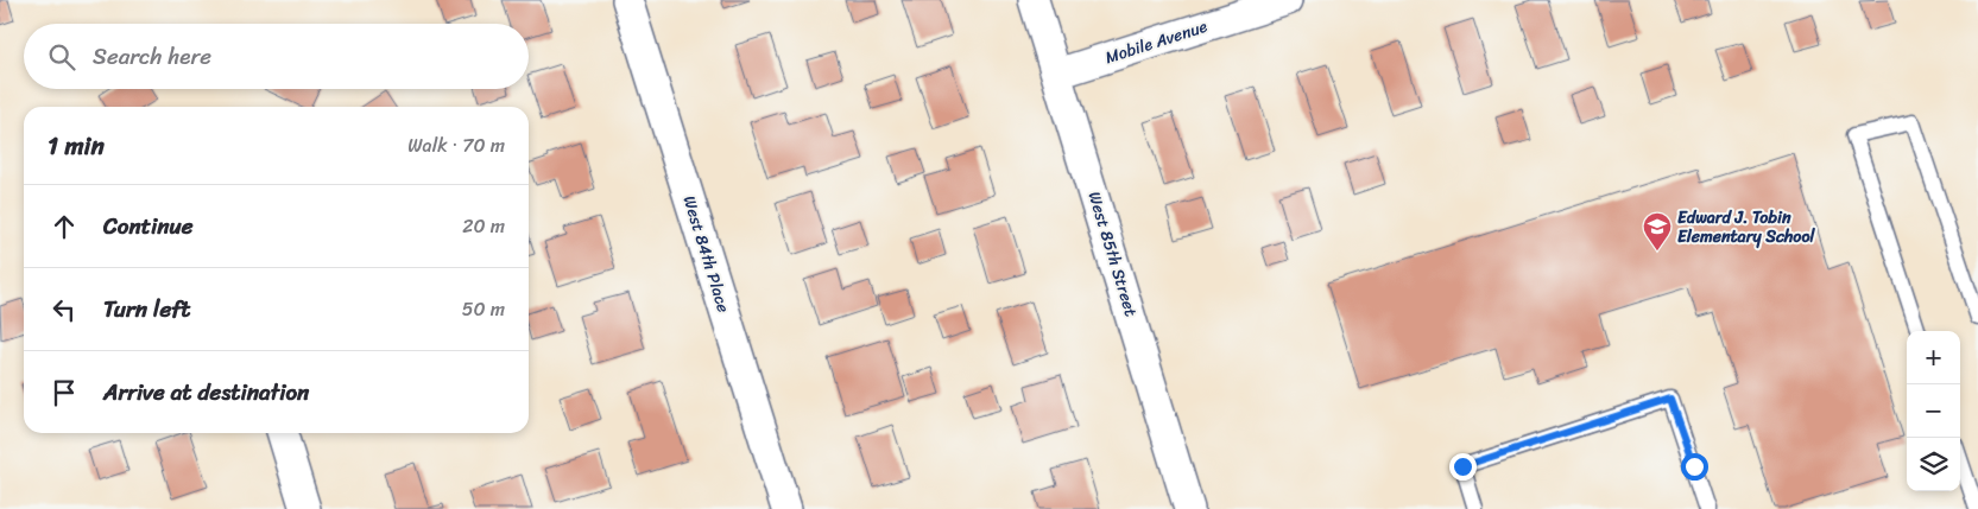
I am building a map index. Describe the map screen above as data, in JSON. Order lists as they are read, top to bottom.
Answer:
{
  "streets": {
    "street": ["Mobile Avenue", "West 84th Place", "West 85th Street"]
  },
  "crossings": [
    ["Mobile Avenue", "West 85th Street"]
  ],
  "places": {
    "school or university": ["Edward J. Tobin Elementary School"]
  },
  "page": {
    "search": "Search here",
    "heading": ["1 min", "Walk · 70 m"],
    "list": [
      ["Continue", "20 m"],
      ["Turn left", "50 m"],
      "Arrive at destination"
    ],
    "map_buttons": ["+", "−"]
  }
}
